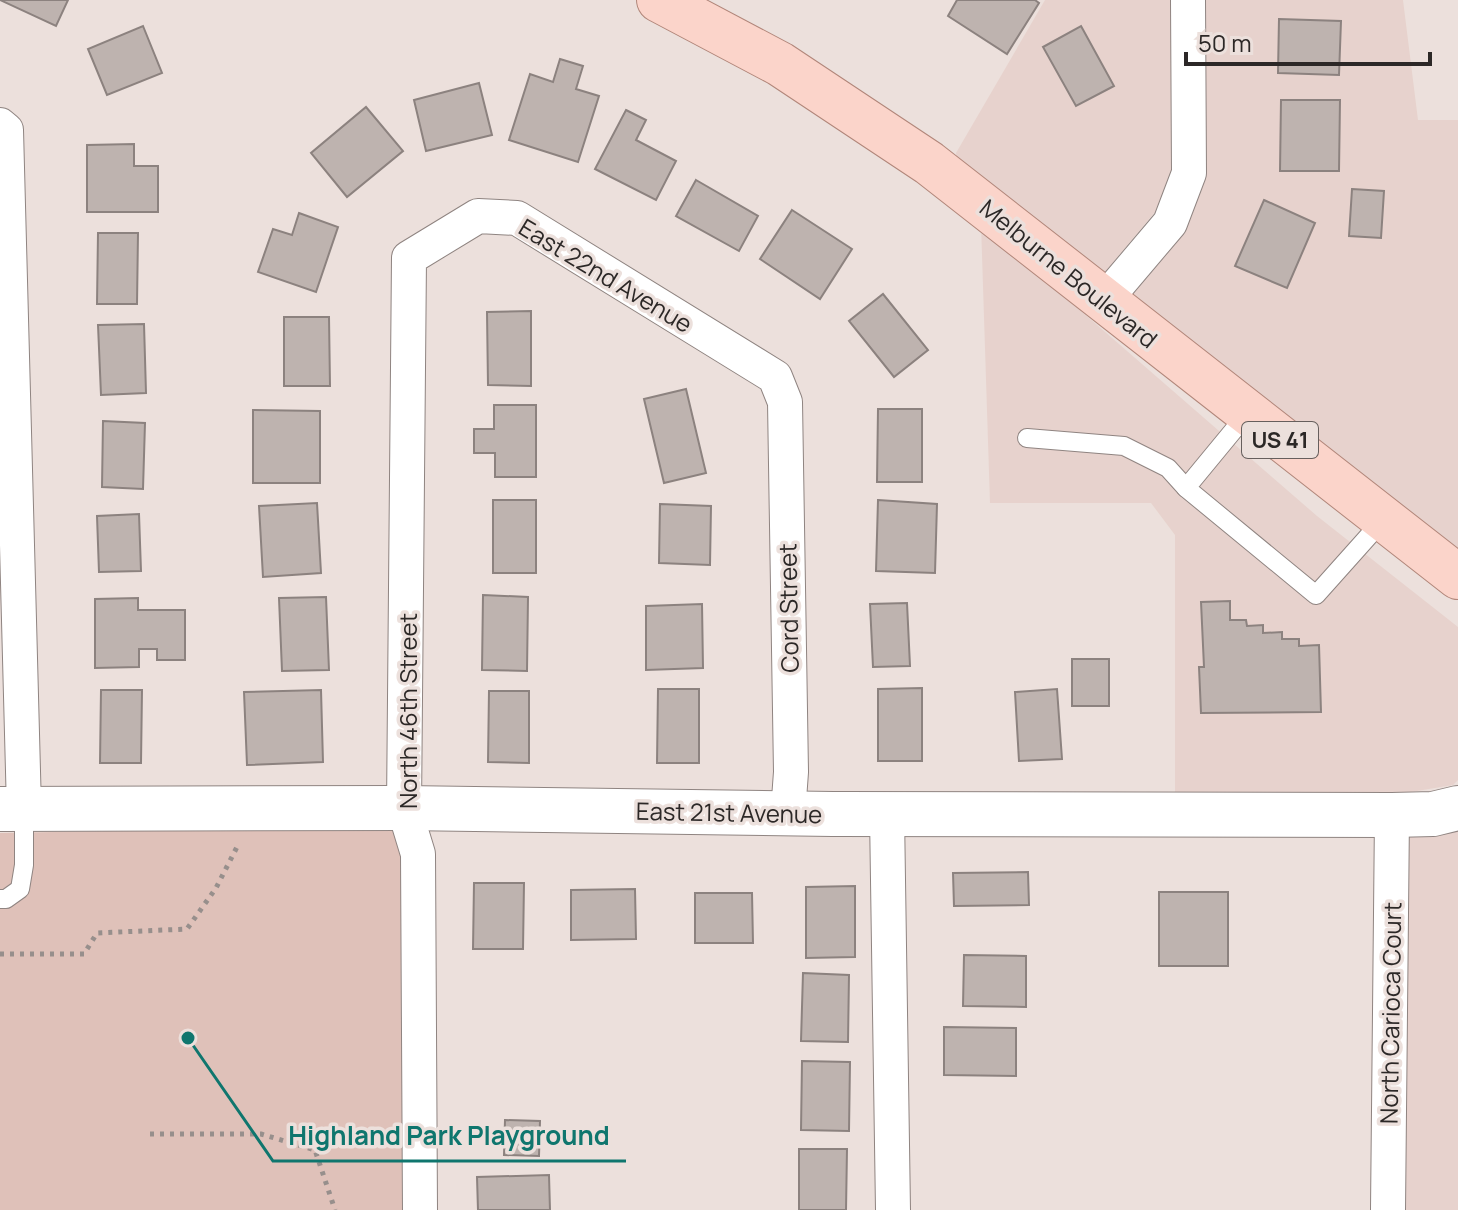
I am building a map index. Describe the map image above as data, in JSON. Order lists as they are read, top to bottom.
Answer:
{
  "streets": {
    "main road": ["Melburne Boulevard", "US 41"],
    "street": [
      "East 22nd Avenue",
      "Cord Street",
      "North 46th Street",
      "East 21st Avenue",
      "North Carioca Court"
    ]
  },
  "crossings": [
    ["East 22nd Avenue", "Cord Street"],
    ["East 22nd Avenue", "North 46th Street"],
    ["Cord Street", "East 21st Avenue"],
    ["North 46th Street", "East 21st Avenue"],
    ["East 21st Avenue", "North Carioca Court"]
  ],
  "places": ["Highland Park Playground"],
  "scale_bar": "50 m"
}
